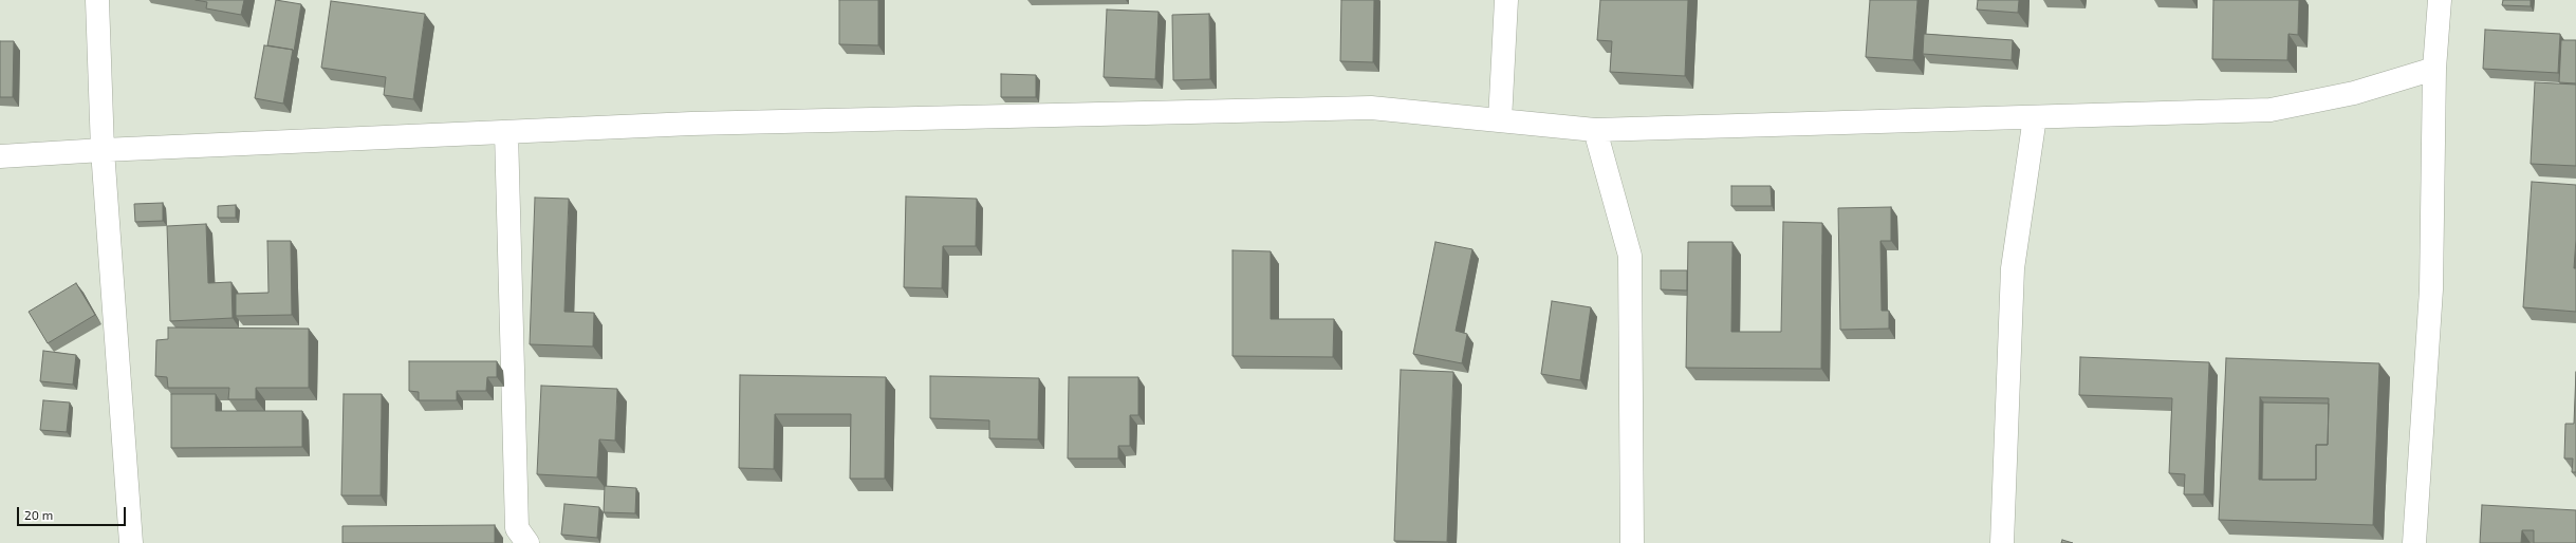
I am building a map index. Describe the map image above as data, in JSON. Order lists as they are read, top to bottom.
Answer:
{
  "scale_bar": "20 m"
}
